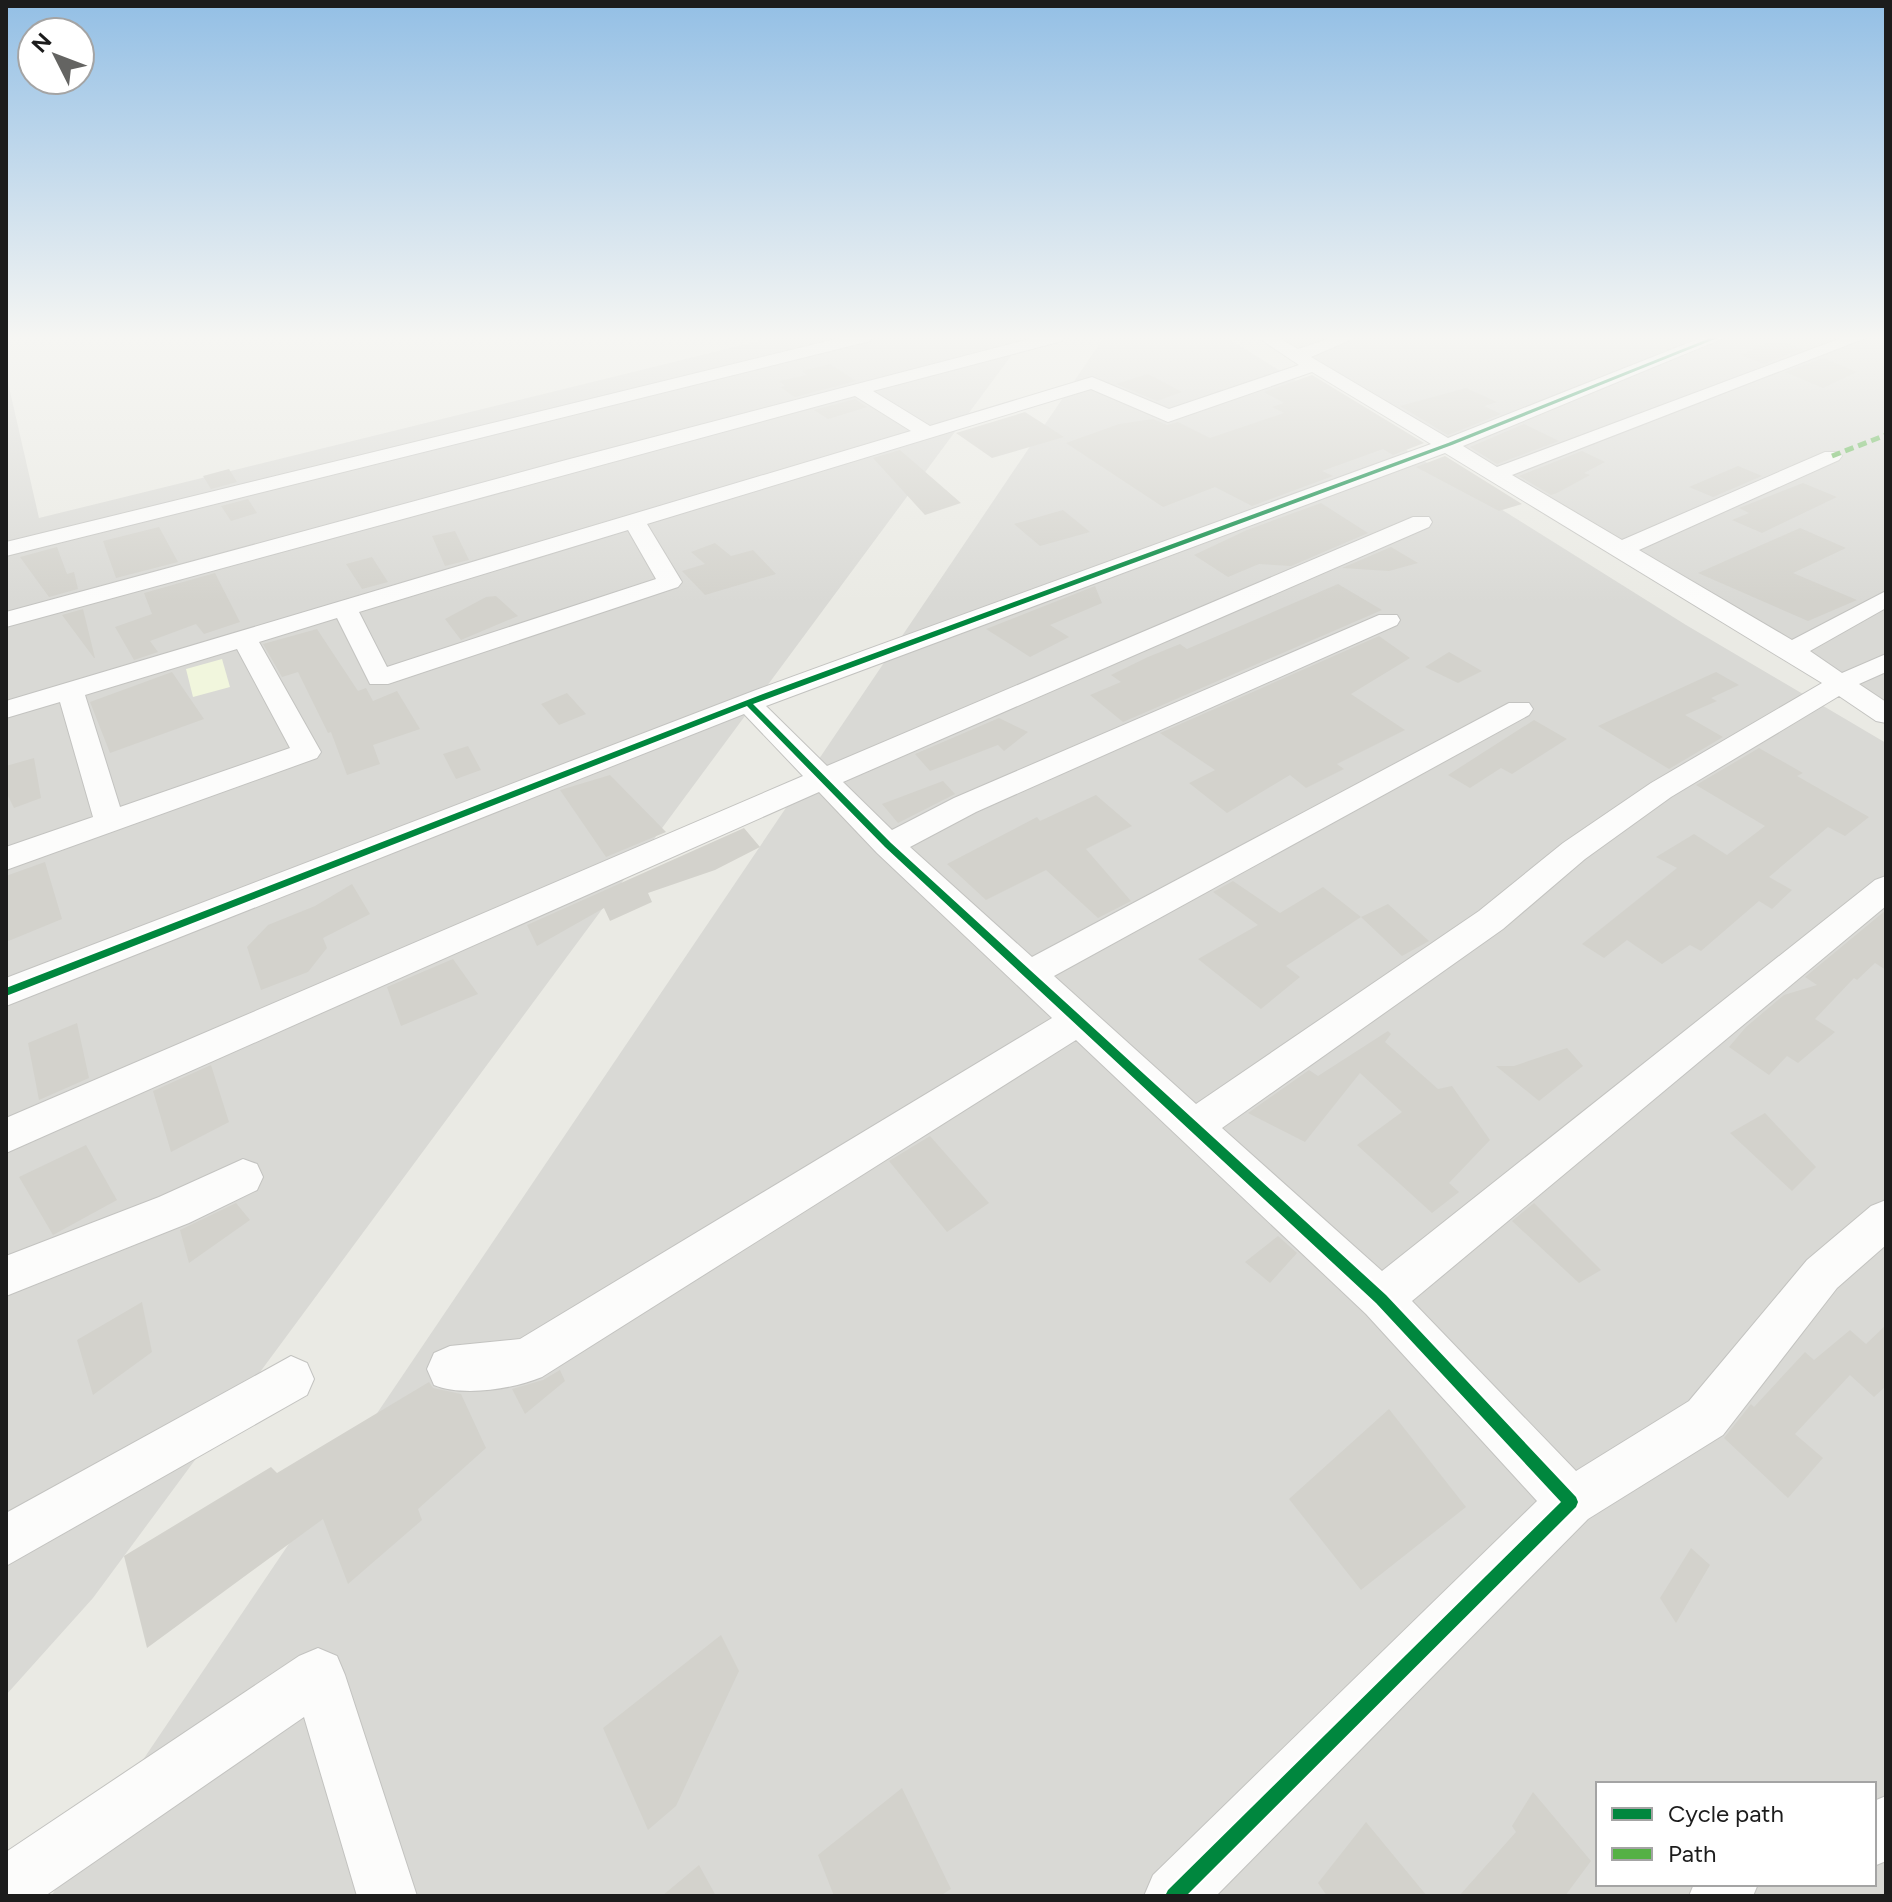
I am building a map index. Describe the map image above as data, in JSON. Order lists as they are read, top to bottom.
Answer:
{
  "legend": ["Cycle path", "Path"],
  "north": "top left"
}
